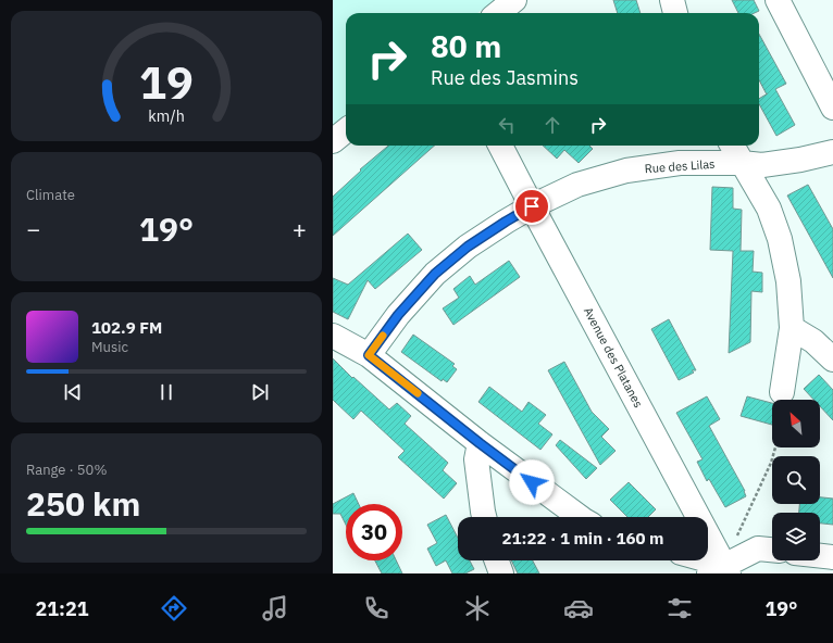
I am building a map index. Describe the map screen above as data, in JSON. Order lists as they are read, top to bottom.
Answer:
{
  "streets": {
    "street": ["Rue des Lilas", "Avenue des Platanes"]
  },
  "crossings": [
    ["Rue des Lilas", "Avenue des Platanes"]
  ],
  "north": "top left",
  "page": {
    "turn": ["80 m", "Rue des Jasmins"],
    "tile": [
      "Climate",
      ["Range · 50%", "250 km"]
    ],
    "heat": ["−", "19°", "+"],
    "song": ["102.9 FM", "Music"],
    "limit": "30",
    "trip": "21:22 · 1 min · 160 m",
    "tabs": ["21:21", "19°"],
    "gauge": ["19", "km/h"]
  }
}
